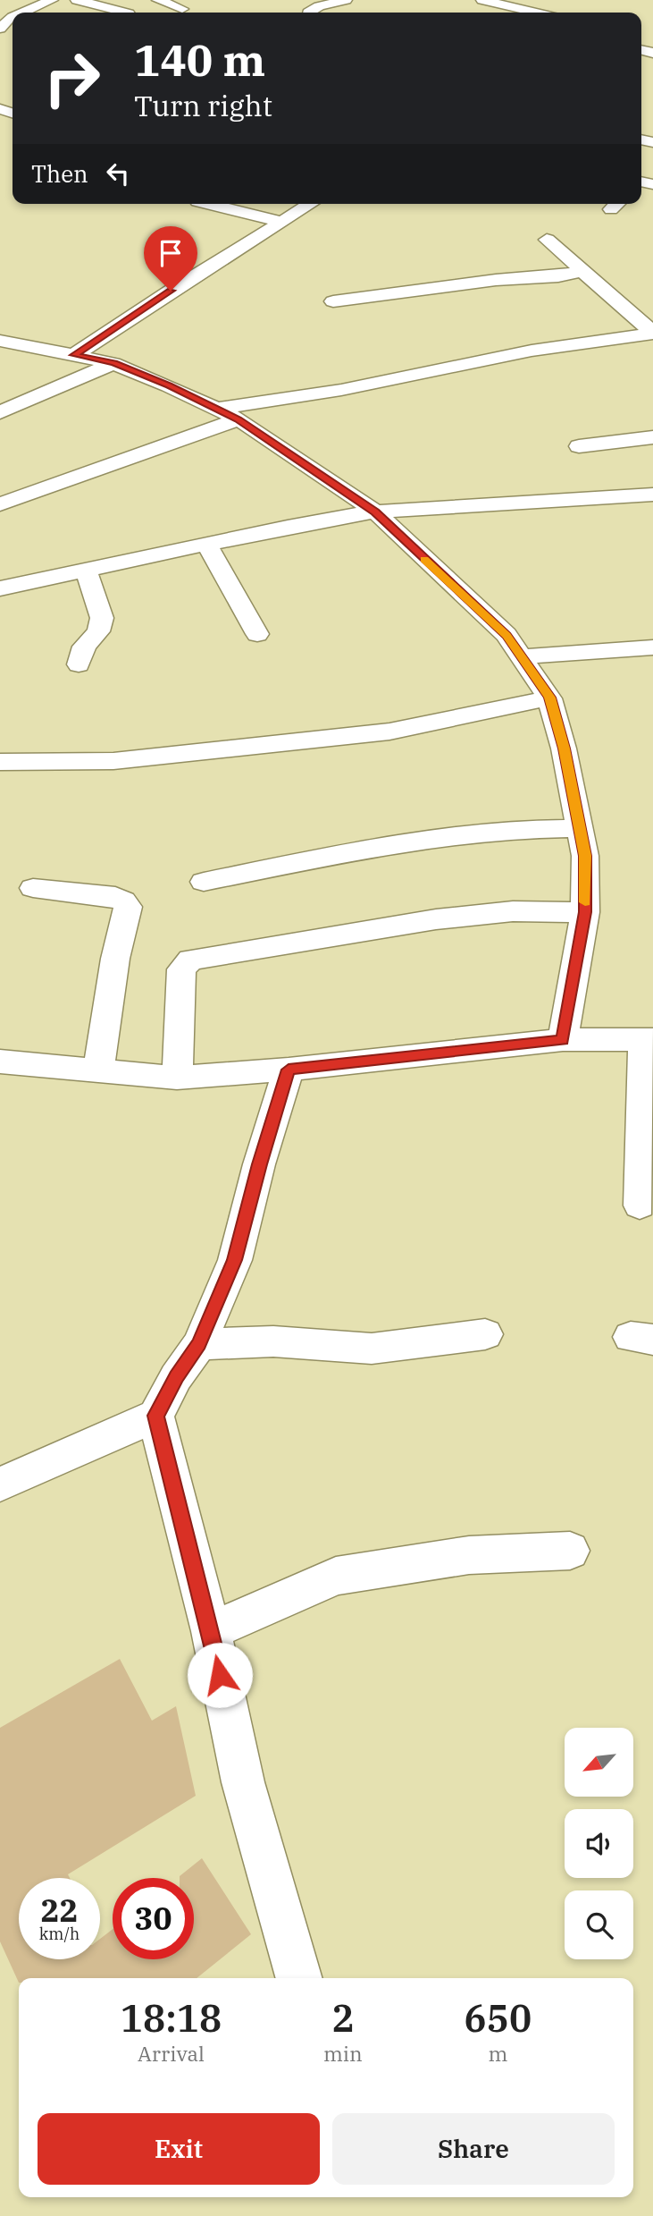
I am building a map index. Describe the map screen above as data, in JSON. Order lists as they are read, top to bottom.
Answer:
{
  "north": "bottom left",
  "page": {
    "turn": ["140 m", "Turn right"],
    "then": "Then",
    "speed": "22 km/h",
    "limit": "30",
    "eta": [
      "18:18",
      "Arrival",
      "2",
      "min",
      "650",
      "m"
    ],
    "buttons": ["Exit", "Share"]
  }
}
